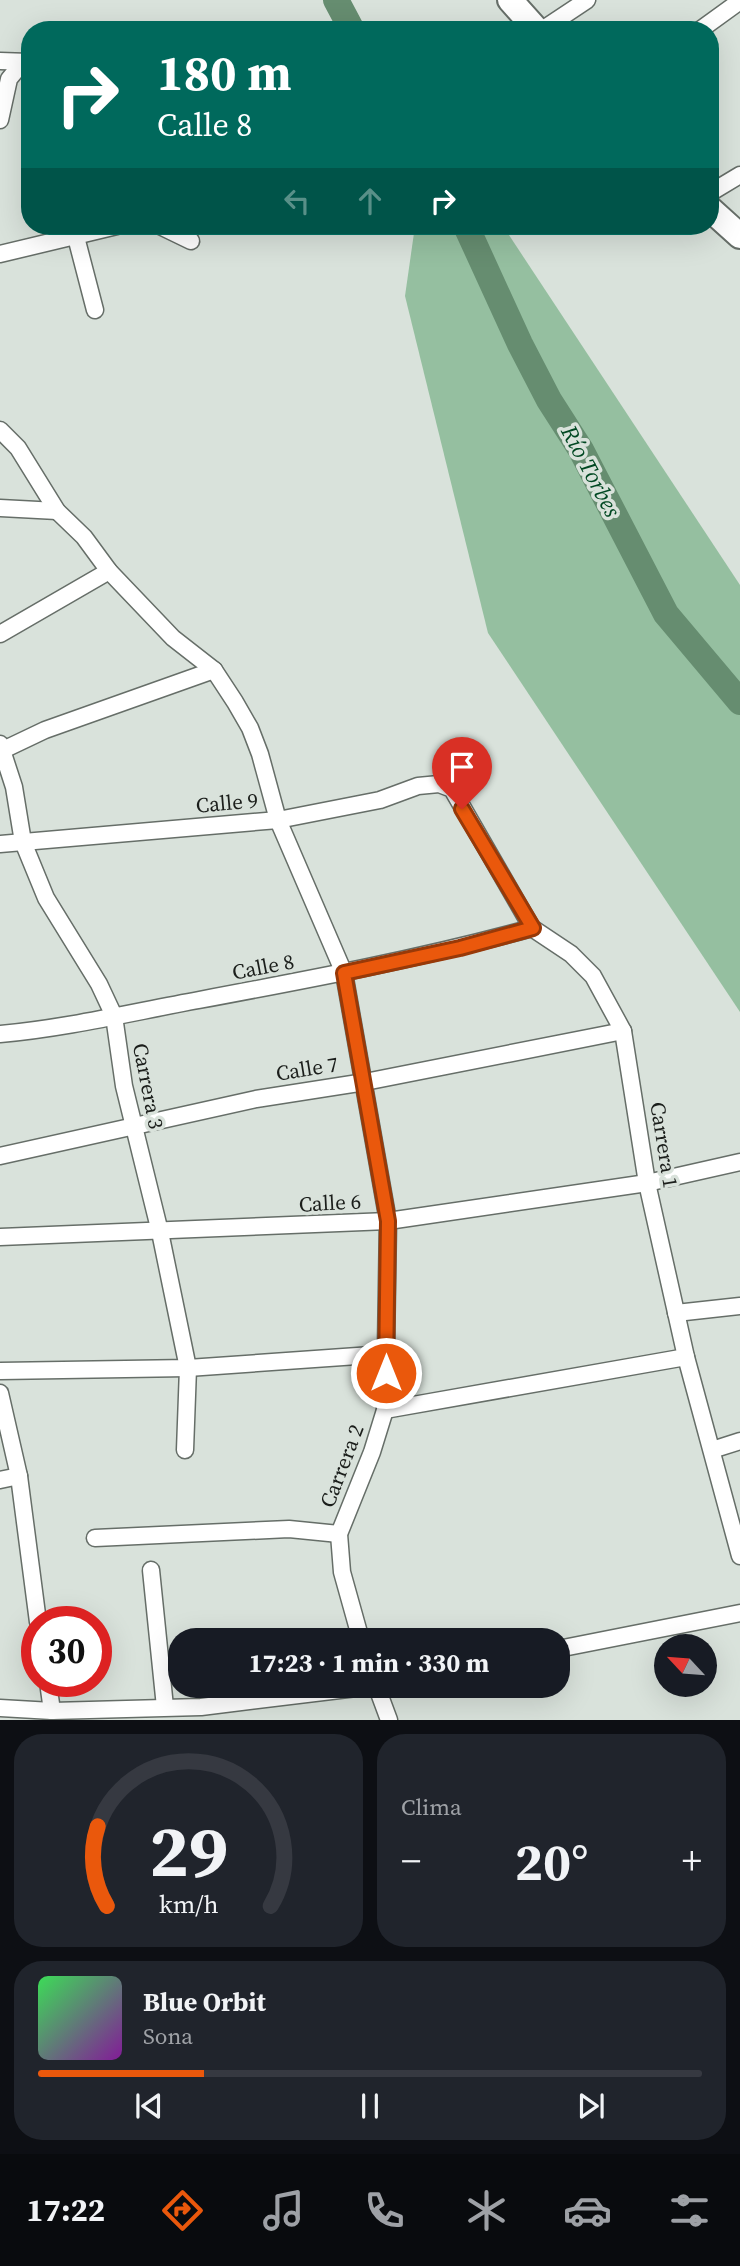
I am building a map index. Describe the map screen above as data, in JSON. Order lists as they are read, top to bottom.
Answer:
{
  "streets": {
    "street": [
      "Calle 9",
      "Calle 8",
      "Calle 7",
      "Carrera 3",
      "Carrera 1",
      "Calle 6",
      "Carrera 2"
    ]
  },
  "crossings": [
    ["Calle 9", "Carrera 3"],
    ["Calle 9", "Carrera 1"],
    ["Calle 9", "Carrera 2"],
    ["Calle 8", "Carrera 3"],
    ["Calle 8", "Carrera 1"],
    ["Calle 8", "Carrera 2"],
    ["Calle 7", "Carrera 3"],
    ["Calle 7", "Carrera 1"],
    ["Calle 7", "Carrera 2"],
    ["Carrera 3", "Calle 6"],
    ["Carrera 1", "Calle 6"],
    ["Calle 6", "Carrera 2"]
  ],
  "water": ["Río Torbes"],
  "north": "top left",
  "page": {
    "turn": ["180 m", "Calle 8"],
    "limit": "30",
    "trip": "17:23 · 1 min · 330 m",
    "tile": "Clima",
    "heat": ["−", "20°", "+"],
    "song": ["Blue Orbit", "Sona"],
    "tabs": "17:22",
    "gauge": ["29", "km/h"]
  }
}
